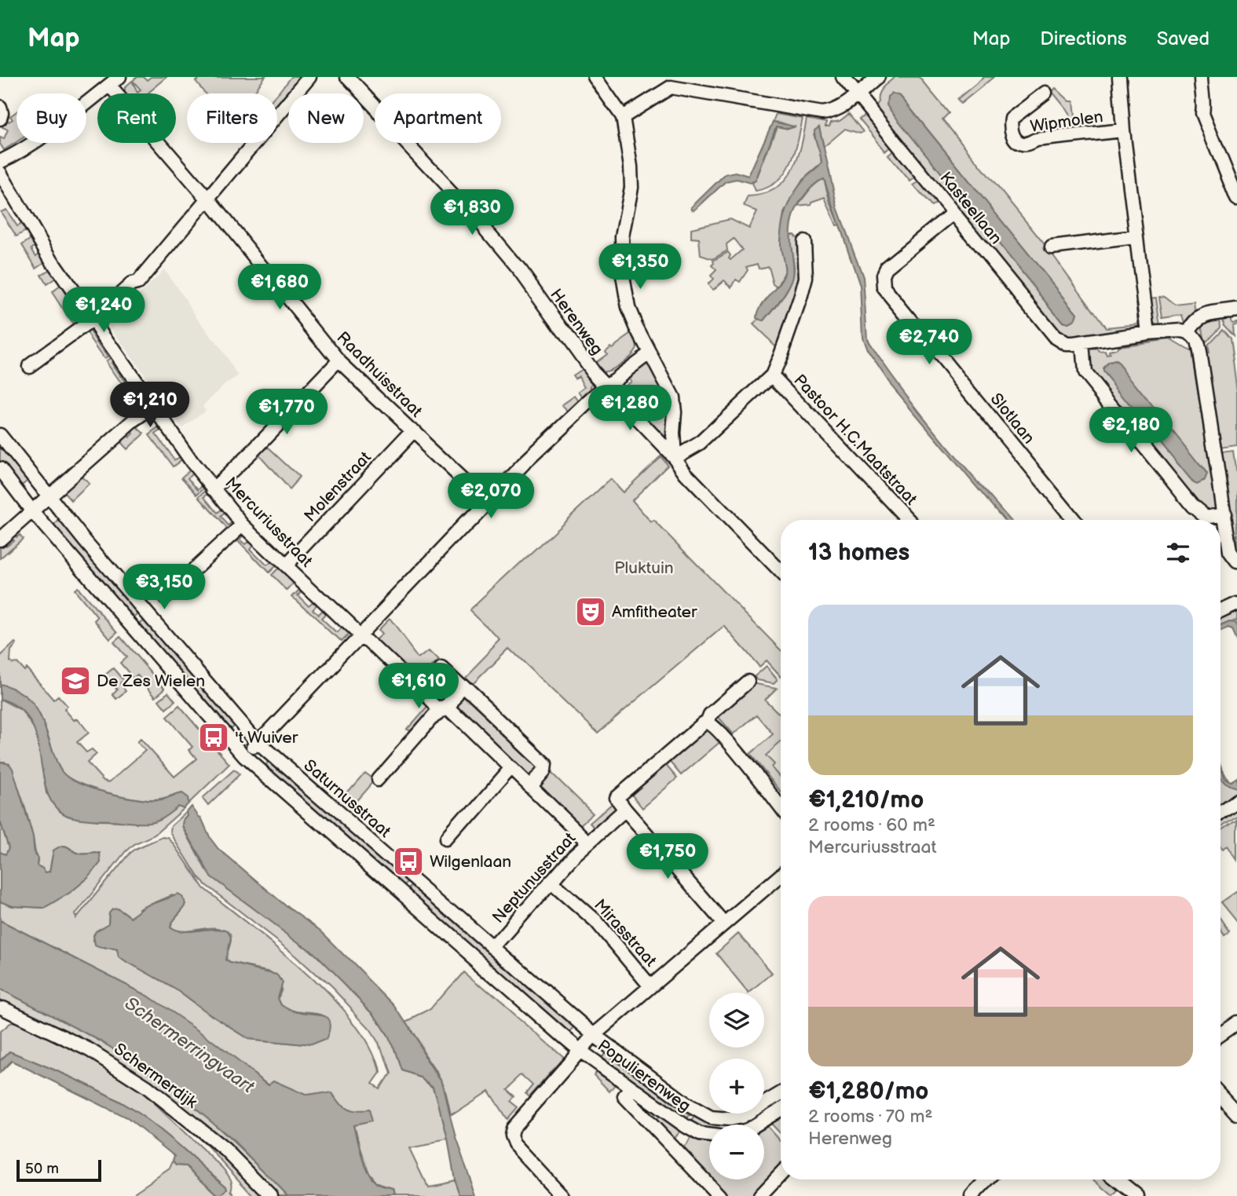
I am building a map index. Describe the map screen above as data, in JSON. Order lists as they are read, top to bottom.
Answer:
{
  "streets": {
    "street": [
      "Wipmolen",
      "Kasteellaan",
      "Herenweg",
      "Raadhuisstraat",
      "Slotlaan",
      "Pastoor H.C.Maatstraat",
      "Molenstraat",
      "Mercuriusstraat",
      "Saturnusstraat",
      "Neptunusstraat",
      "Mirasstraat",
      "Schermerdijk",
      "Populierenweg"
    ]
  },
  "crossings": [
    ["Wipmolen", "Kasteellaan"],
    ["Kasteellaan", "Slotlaan"],
    ["Herenweg", "Pastoor H.C.Maatstraat"],
    ["Raadhuisstraat", "Molenstraat"],
    ["Molenstraat", "Mercuriusstraat"],
    ["Saturnusstraat", "Neptunusstraat"],
    ["Saturnusstraat", "Populierenweg"],
    ["Neptunusstraat", "Mirasstraat"]
  ],
  "water": ["Schermerringvaart"],
  "parks": ["Pluktuin"],
  "places": {
    "theatre": ["Amfitheater"],
    "school or university": ["De Zes Wielen"],
    "bus stop": ["'t Wuiver", "Wilgenlaan"]
  },
  "scale_bar": "50 m",
  "page": {
    "header": "Map",
    "nav": ["Map", "Directions", "Saved"],
    "chip": [
      "Buy",
      "Rent",
      "Filters",
      "New",
      "Apartment"
    ],
    "price": [
      "€1,830",
      "€1,350",
      "€1,680",
      "€1,240",
      "€2,740",
      "€1,210",
      "€1,280",
      "€1,770",
      "€2,180",
      "€2,070",
      "€3,150",
      "€1,610",
      "€1,750"
    ],
    "heading": "13 homes",
    "list": [
      {
        "name": "€1,210/mo",
        "note": "2 rooms · 60 m² · Mercuriusstraat"
      },
      {
        "name": "€1,280/mo",
        "note": "2 rooms · 70 m² · Herenweg"
      }
    ],
    "map_buttons": ["+", "−"],
    "scale": "50 m"
  }
}
